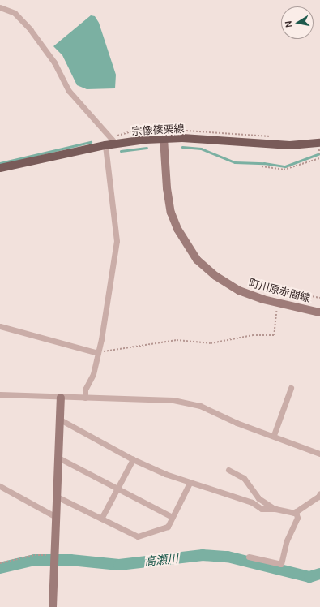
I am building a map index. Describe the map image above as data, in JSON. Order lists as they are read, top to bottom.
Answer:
{
  "streets": {
    "main road": ["宗像篠栗線", "町川原赤間線"]
  },
  "crossings": [
    ["宗像篠栗線", "町川原赤間線"]
  ],
  "water": ["高瀬川"],
  "north": "left"
}
